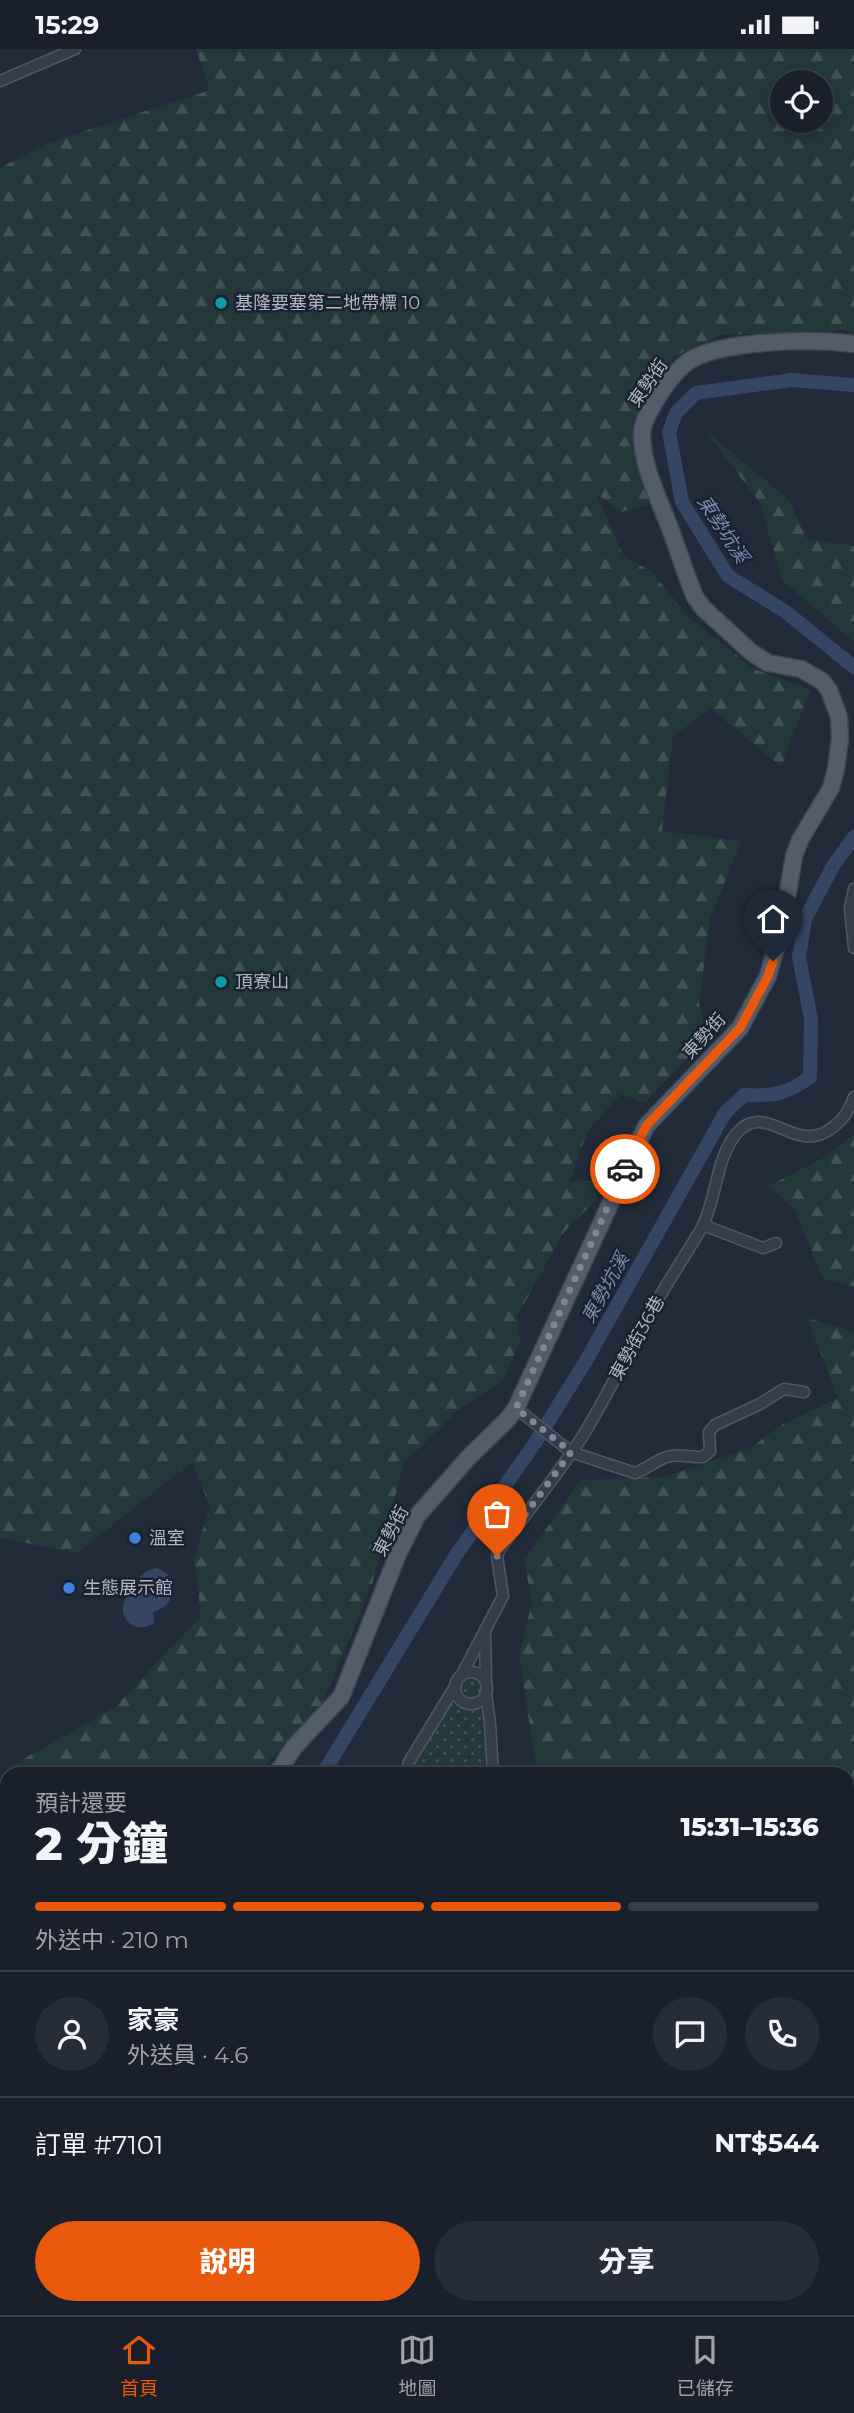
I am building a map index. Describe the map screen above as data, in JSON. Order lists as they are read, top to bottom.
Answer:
{
  "streets": {
    "main road": ["東勢街"],
    "street": ["東勢街36巷"]
  },
  "water": ["東勢坑溪"],
  "places": [
    "基隆要塞第二地帶標 10",
    "頂寮山",
    "溫室",
    "生態展示館"
  ],
  "page": {
    "status": "15:29",
    "heading": ["2 分鐘", "預計還要", "15:31–15:36"],
    "panel": [
      "家豪",
      "外送員 · 4.6",
      "訂單 #7101",
      "NT$544"
    ],
    "bar": "外送中 · 210 m",
    "buttons": ["說明", "分享"],
    "tabs": ["首頁", "地圖", "已儲存"]
  }
}
